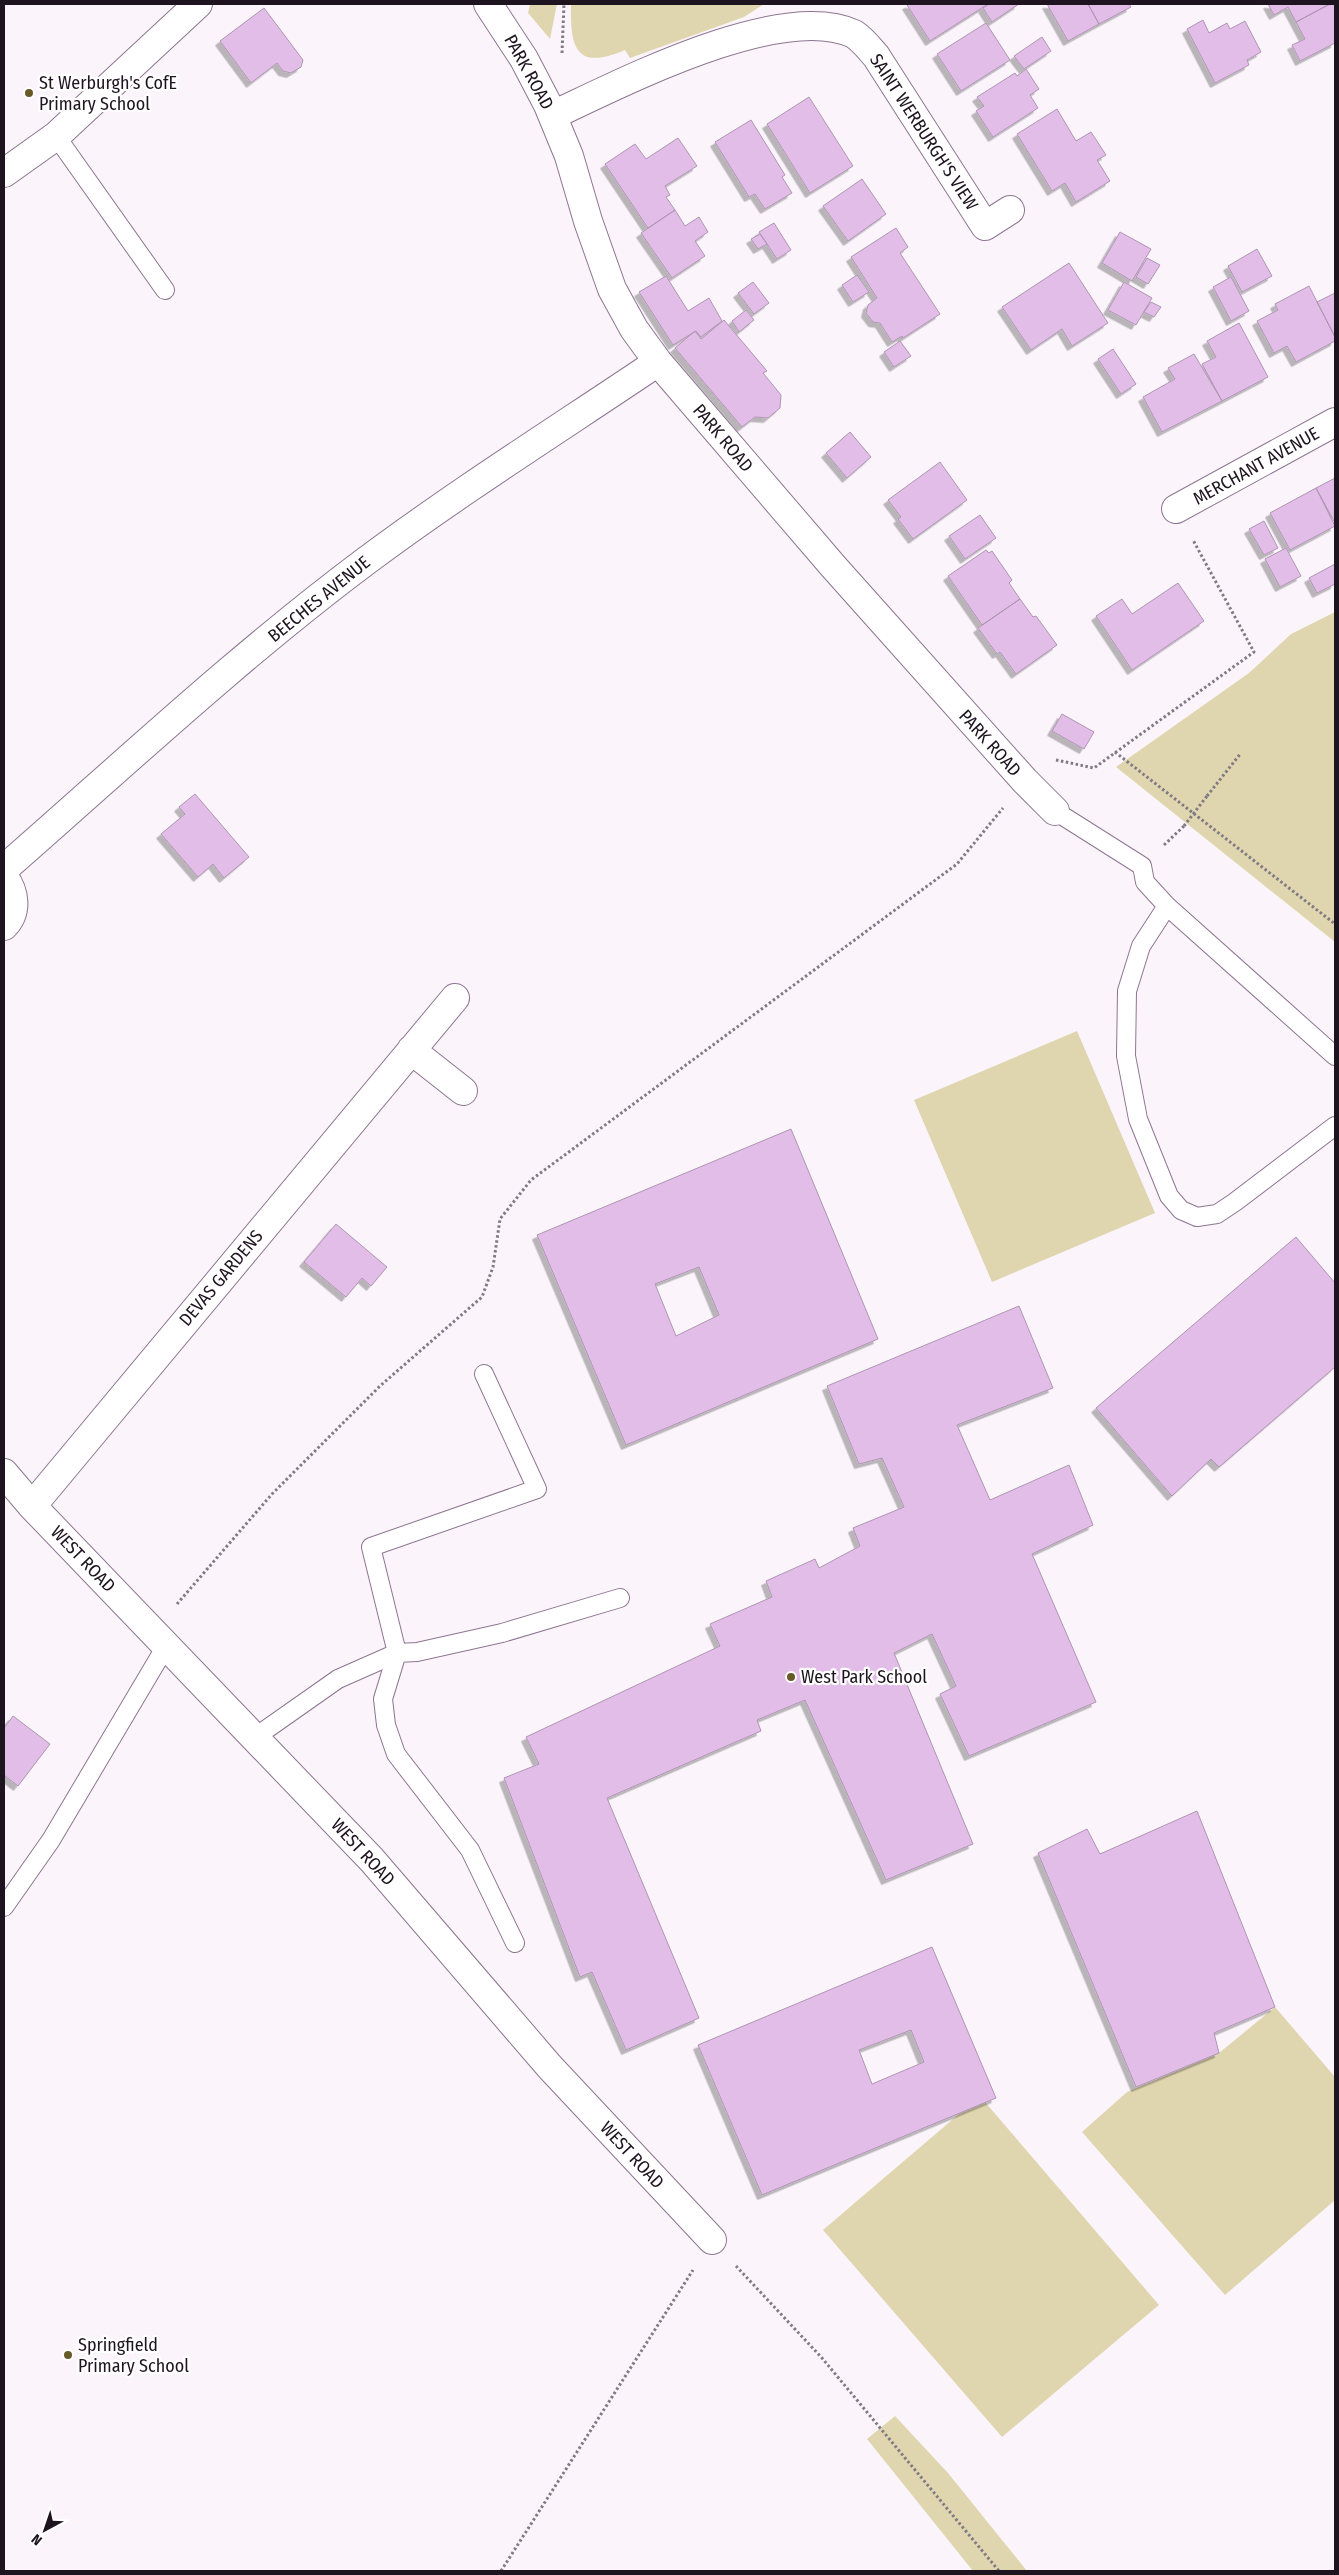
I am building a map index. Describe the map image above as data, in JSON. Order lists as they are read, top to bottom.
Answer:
{
  "streets": {
    "street": [
      "PARK ROAD",
      "SAINT WERBURGH'S VIEW",
      "MERCHANT AVENUE",
      "BEECHES AVENUE",
      "DEVAS GARDENS",
      "WEST ROAD"
    ]
  },
  "crossings": [
    ["PARK ROAD", "SAINT WERBURGH'S VIEW"],
    ["PARK ROAD", "BEECHES AVENUE"],
    ["DEVAS GARDENS", "WEST ROAD"]
  ],
  "places": ["St Werburgh's CofE Primary School", "West Park School", "Springfield Primary School"],
  "north": "bottom left"
}
